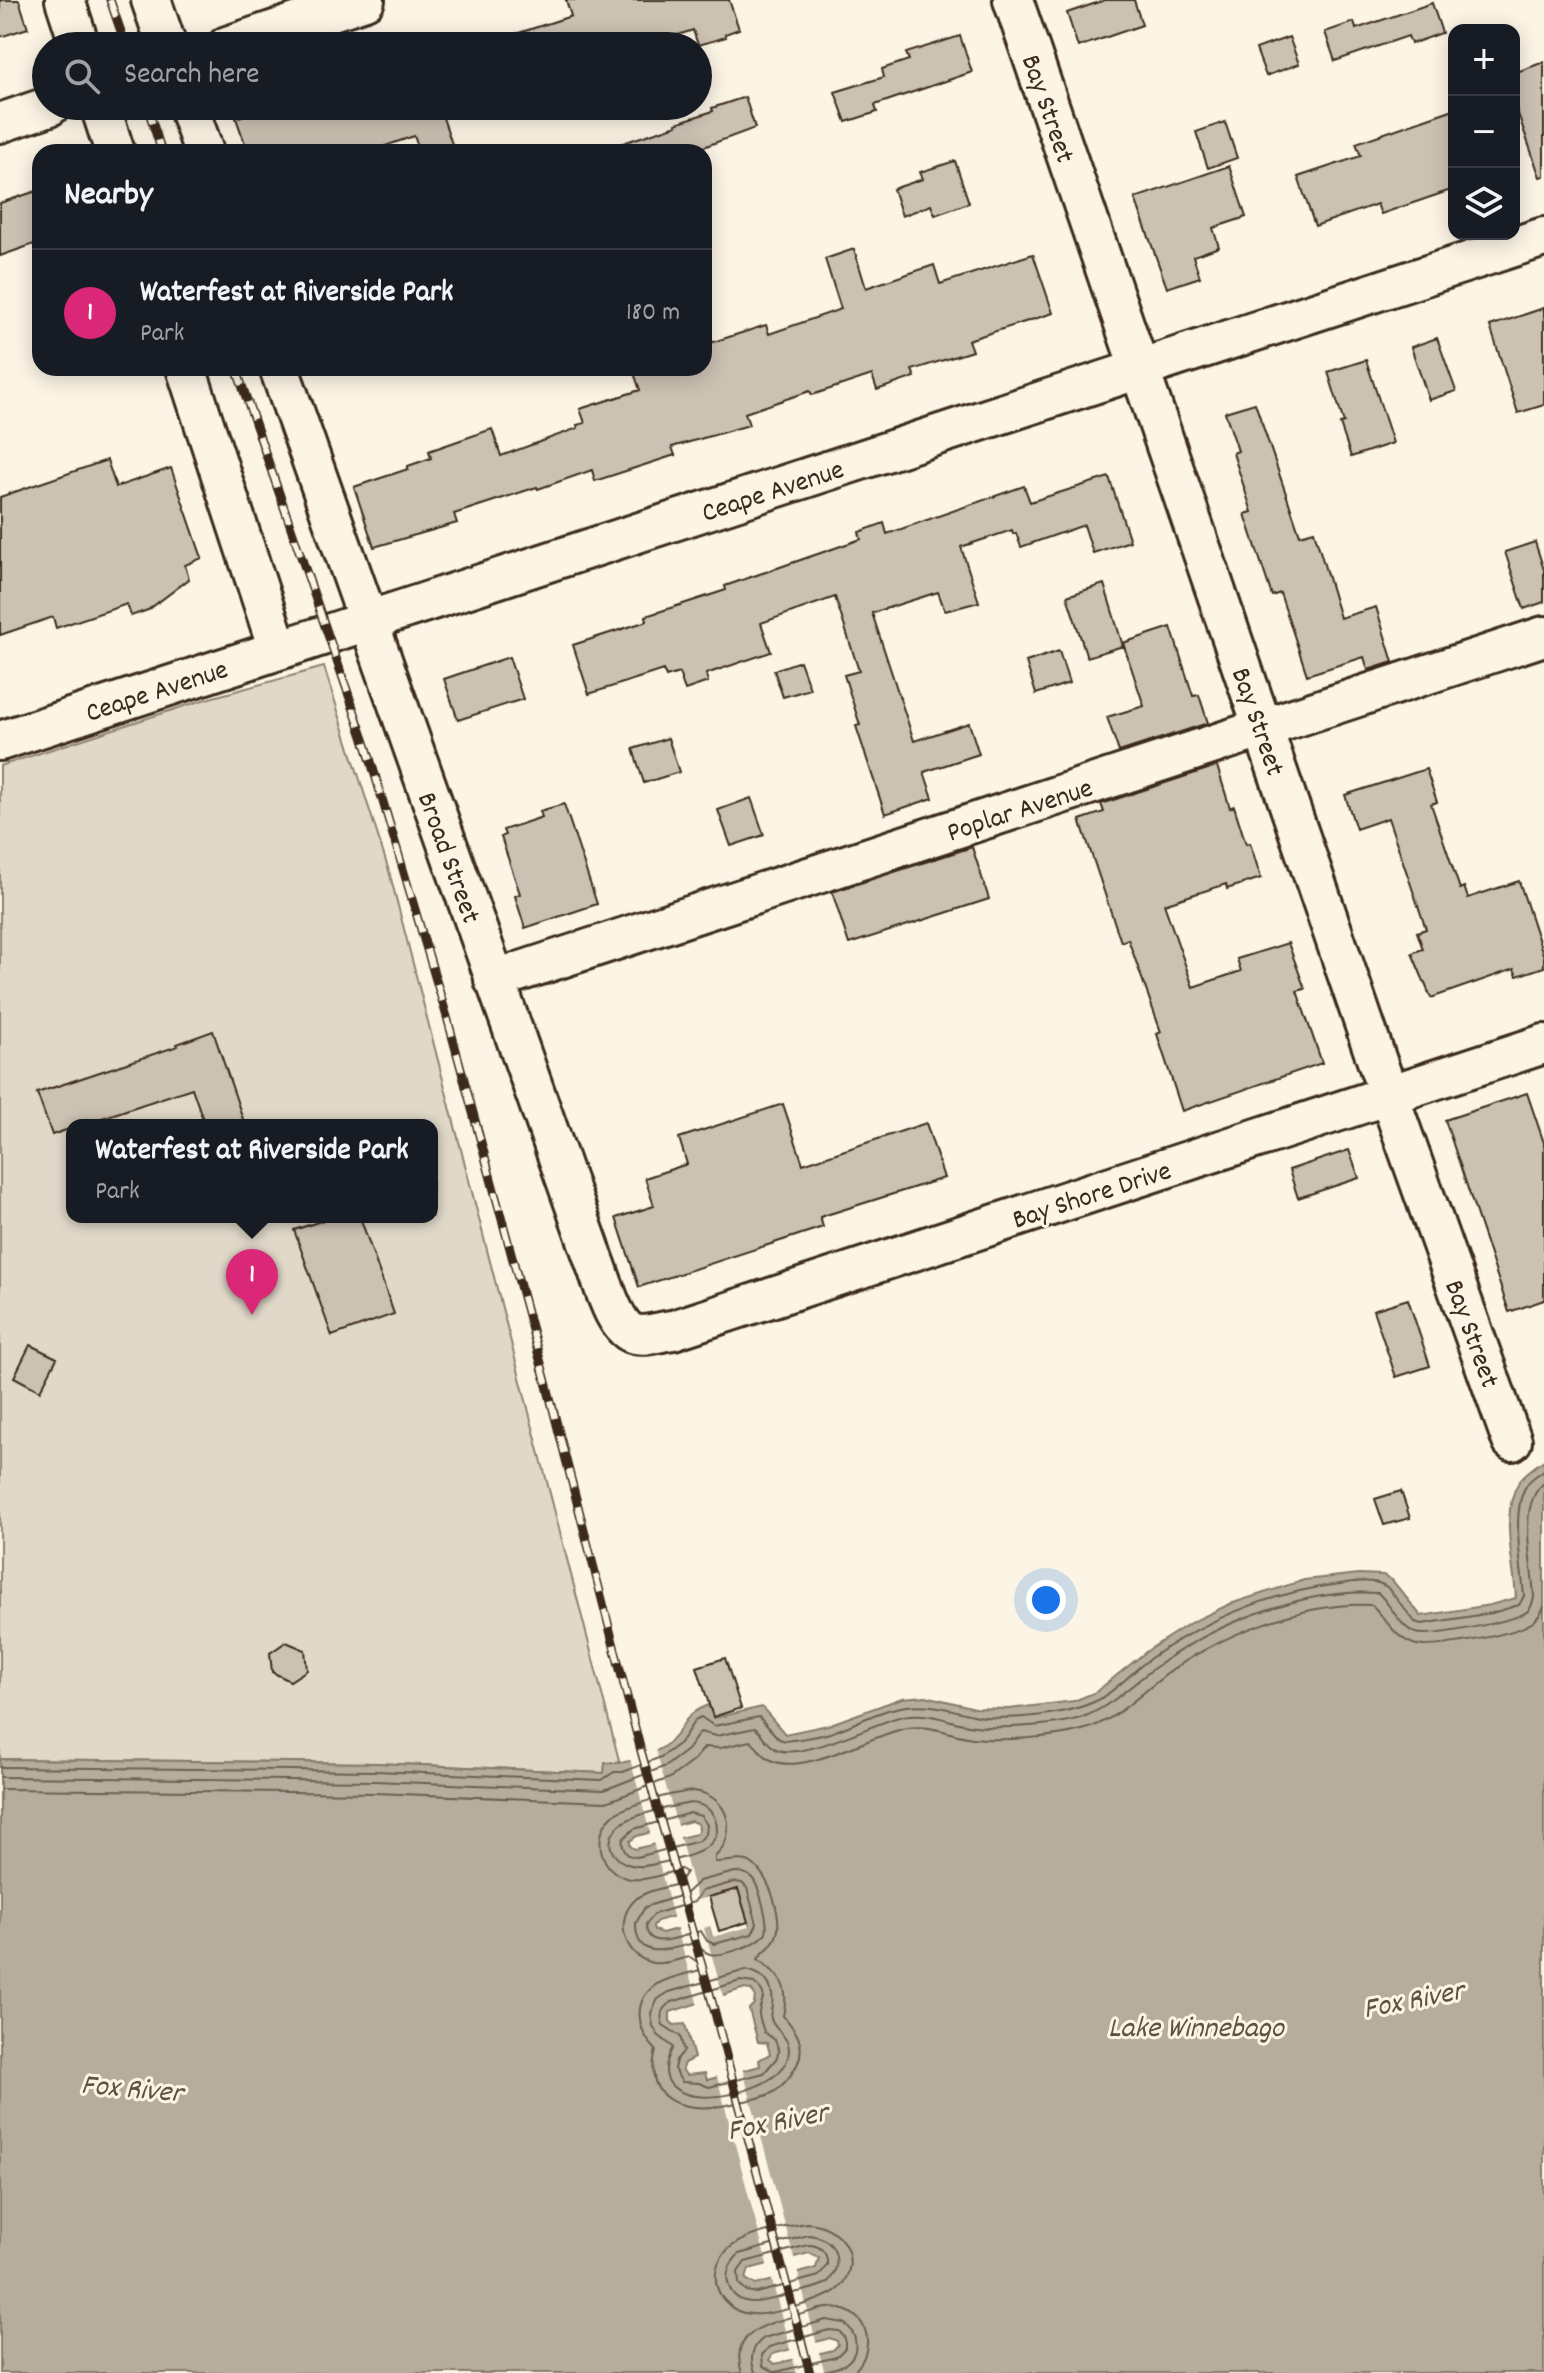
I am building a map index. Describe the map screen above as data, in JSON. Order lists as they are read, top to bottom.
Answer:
{
  "streets": {
    "street": [
      "Bay Street",
      "Ceape Avenue",
      "Poplar Avenue",
      "Broad Street",
      "Bay Shore Drive"
    ]
  },
  "crossings": [
    ["Bay Street", "Ceape Avenue"],
    ["Bay Street", "Poplar Avenue"],
    ["Bay Street", "Bay Shore Drive"],
    ["Ceape Avenue", "Broad Street"],
    ["Poplar Avenue", "Broad Street"],
    ["Broad Street", "Bay Shore Drive"]
  ],
  "water": ["Fox River", "Lake Winnebago"],
  "page": {
    "map_buttons": ["+", "−"],
    "search": "Search here",
    "heading": "Nearby",
    "list": [
      {
        "mark": "1",
        "name": "Waterfest at Riverside Park",
        "note": "Park",
        "value": "180 m"
      }
    ],
    "popup": ["Waterfest at Riverside Park", "Park"],
    "pins": "1"
  }
}
